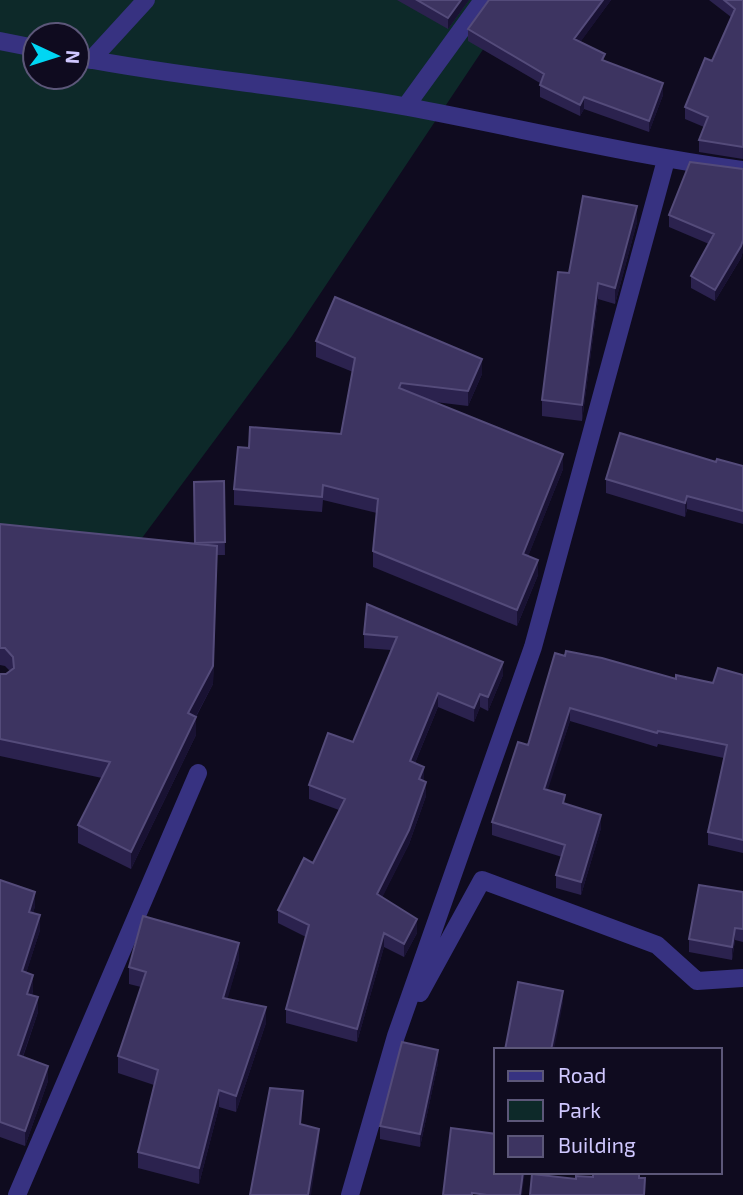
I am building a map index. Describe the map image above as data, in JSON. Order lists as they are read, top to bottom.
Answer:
{
  "legend": ["Road", "Park", "Building"],
  "north": "right"
}
